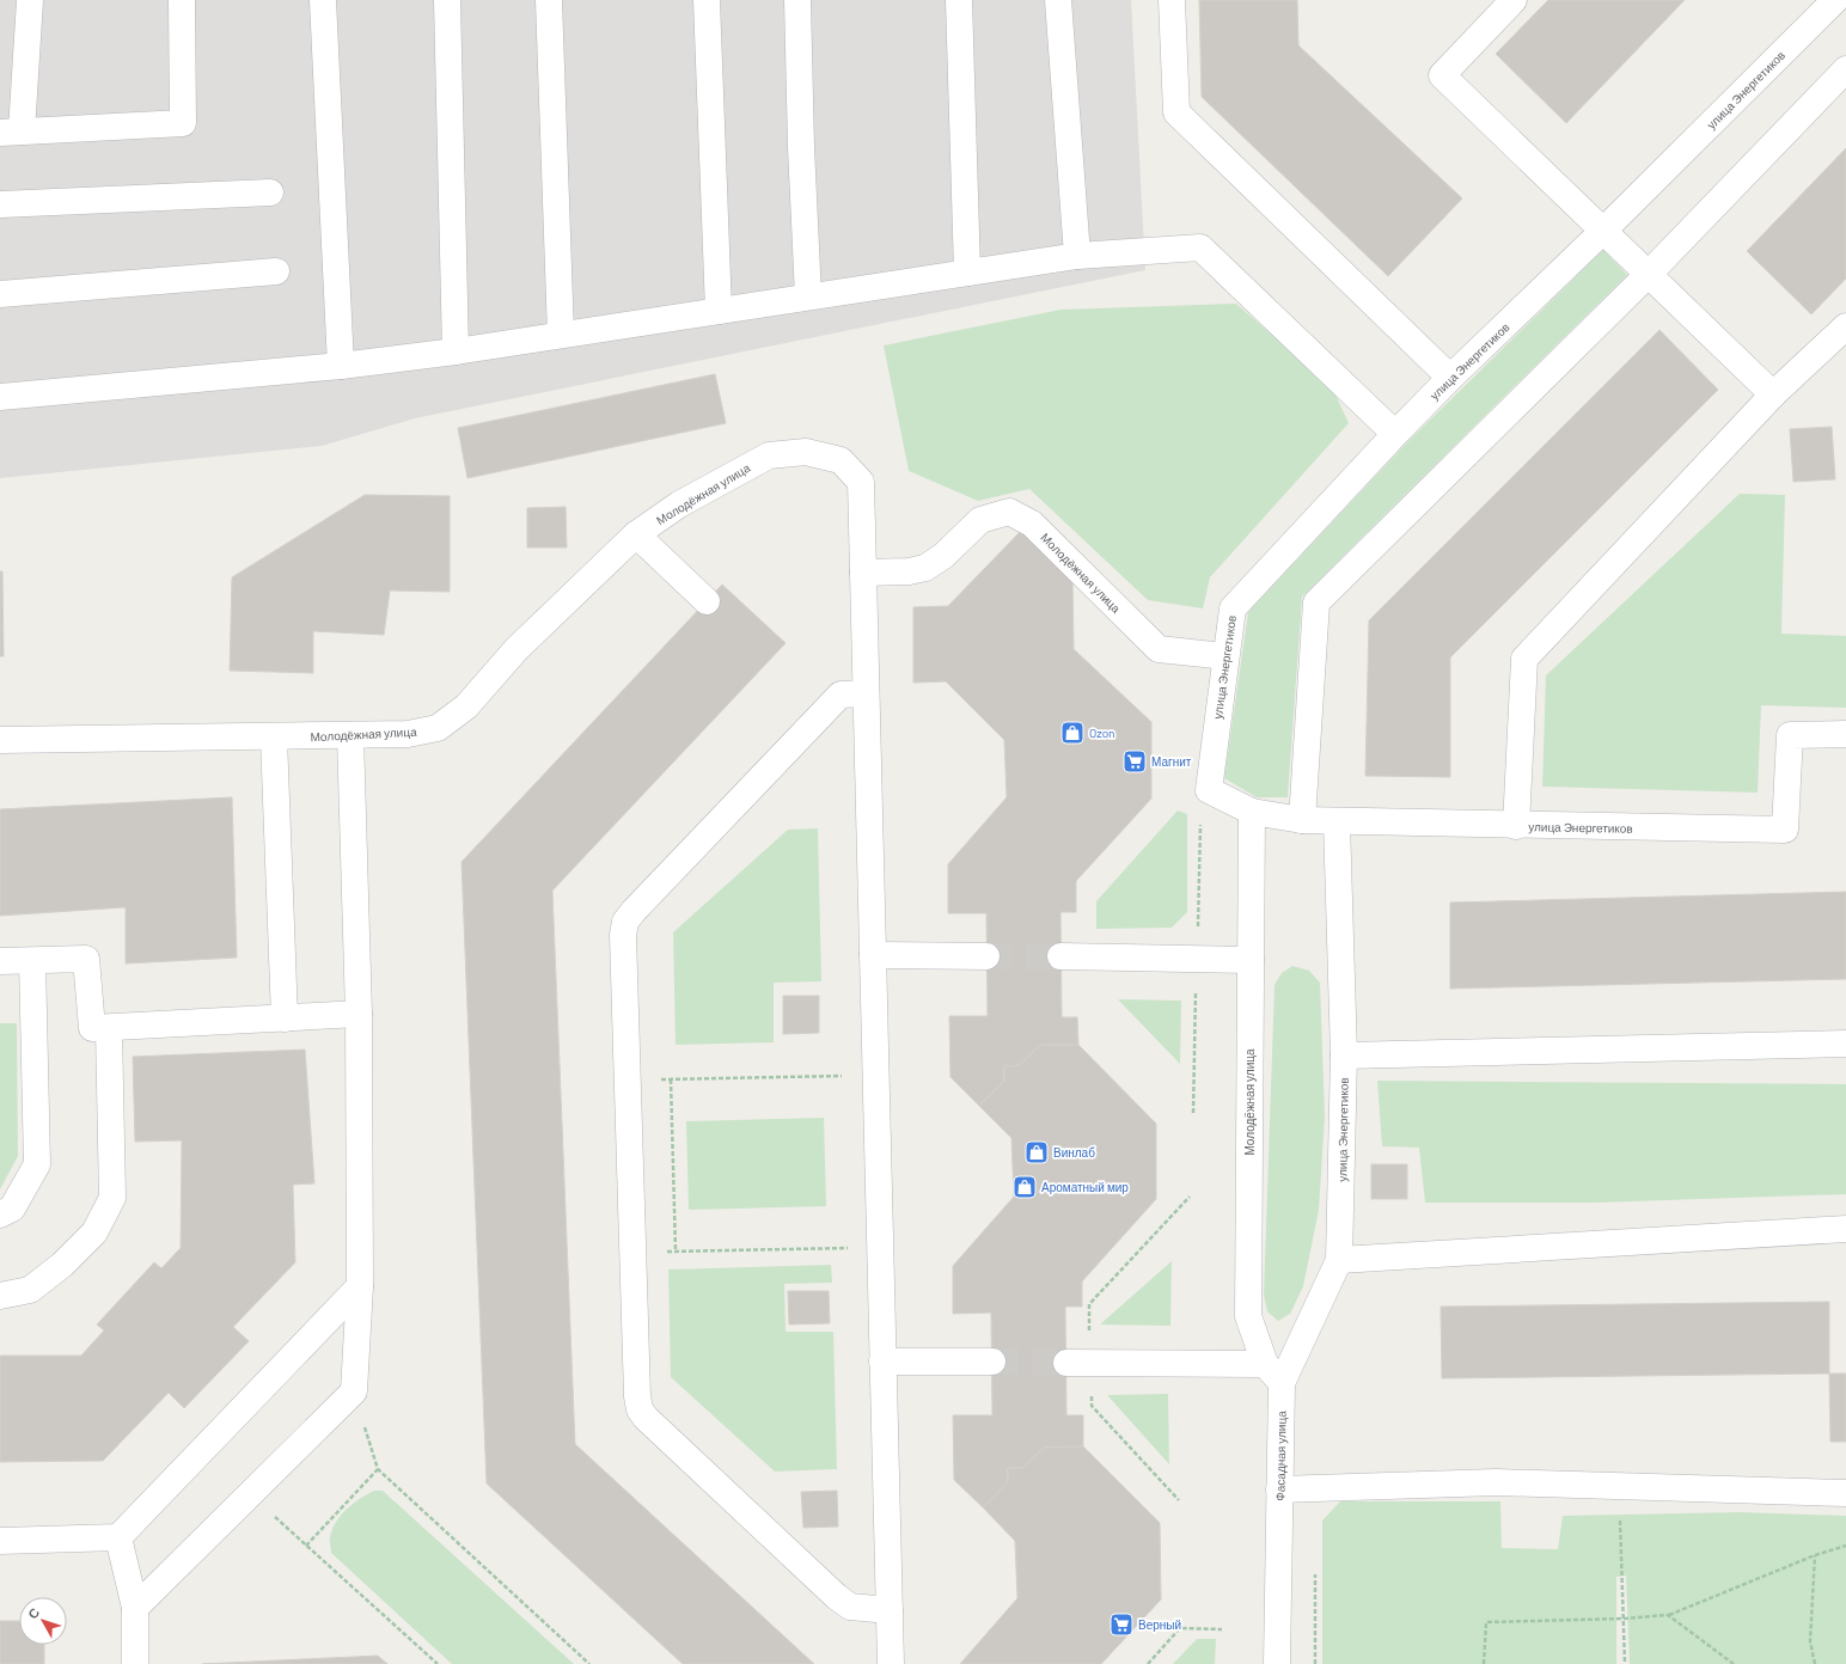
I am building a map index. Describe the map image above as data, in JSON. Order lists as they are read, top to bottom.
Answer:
{
  "streets": {
    "street": ["улица Энергетиков", "Молодёжная улица", "Фасадная улица"]
  },
  "crossings": [
    ["улица Энергетиков", "Молодёжная улица"],
    ["улица Энергетиков", "Фасадная улица"],
    ["Молодёжная улица", "Фасадная улица"]
  ],
  "places": {
    "shop": ["Ozon", "Винлаб", "Ароматный мир"],
    "supermarket": ["Магнит", "Верный"]
  },
  "north": "top left"
}
